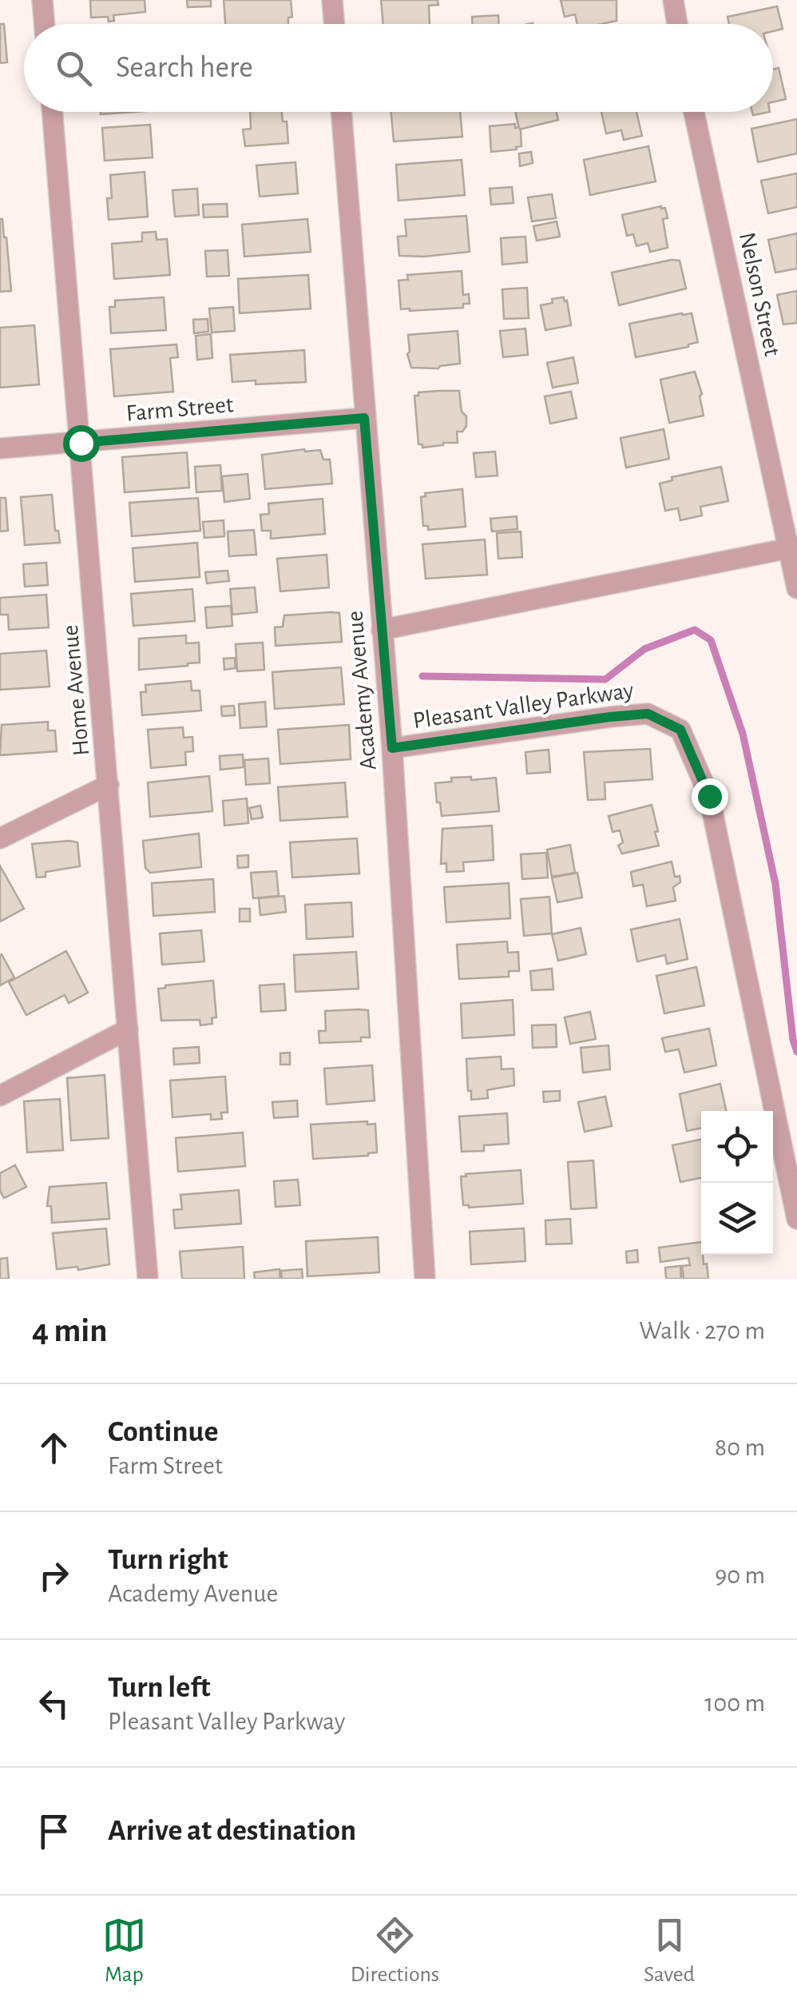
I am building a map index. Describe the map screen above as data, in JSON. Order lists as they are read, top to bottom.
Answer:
{
  "streets": {
    "street": [
      "Nelson Street",
      "Farm Street",
      "Home Avenue",
      "Academy Avenue",
      "Pleasant Valley Parkway"
    ]
  },
  "crossings": [
    ["Farm Street", "Home Avenue"],
    ["Farm Street", "Academy Avenue"],
    ["Academy Avenue", "Pleasant Valley Parkway"]
  ],
  "page": {
    "search": "Search here",
    "heading": ["4 min", "Walk · 270 m"],
    "list": [
      ["Continue", "Farm Street", "80 m"],
      ["Turn right", "Academy Avenue", "90 m"],
      ["Turn left", "Pleasant Valley Parkway", "100 m"],
      "Arrive at destination"
    ],
    "nav": ["Map", "Directions", "Saved"]
  }
}
